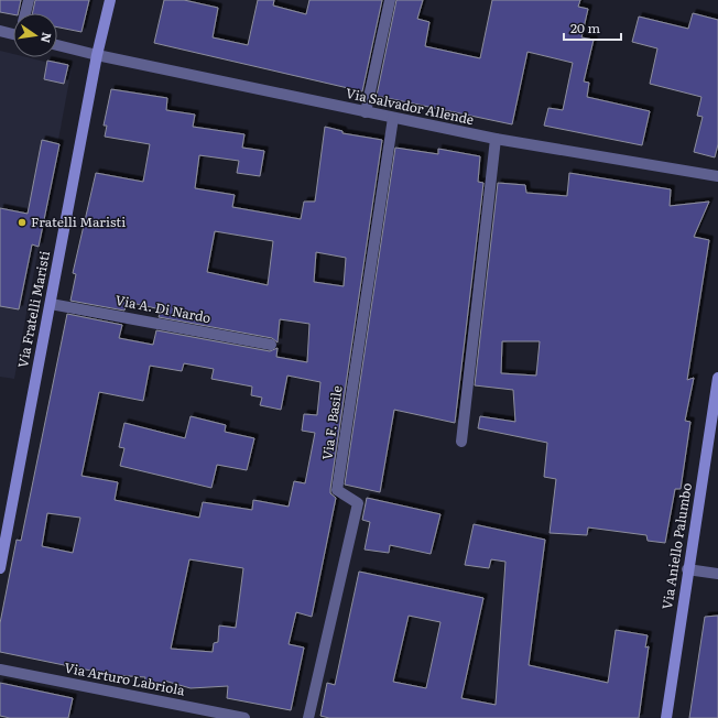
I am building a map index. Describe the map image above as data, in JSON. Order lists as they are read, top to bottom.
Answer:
{
  "streets": {
    "street": [
      "Via Salvador Allende",
      "Via Fratelli Maristi",
      "Via A. Di Nardo",
      "Via F. Basile",
      "Via Aniello Palumbo",
      "Via Arturo Labriola"
    ]
  },
  "crossings": [
    ["Via Salvador Allende", "Via Fratelli Maristi"],
    ["Via Salvador Allende", "Via F. Basile"],
    ["Via Fratelli Maristi", "Via A. Di Nardo"]
  ],
  "places": ["Fratelli Maristi"],
  "scale_bar": "20 m",
  "north": "right"
}
